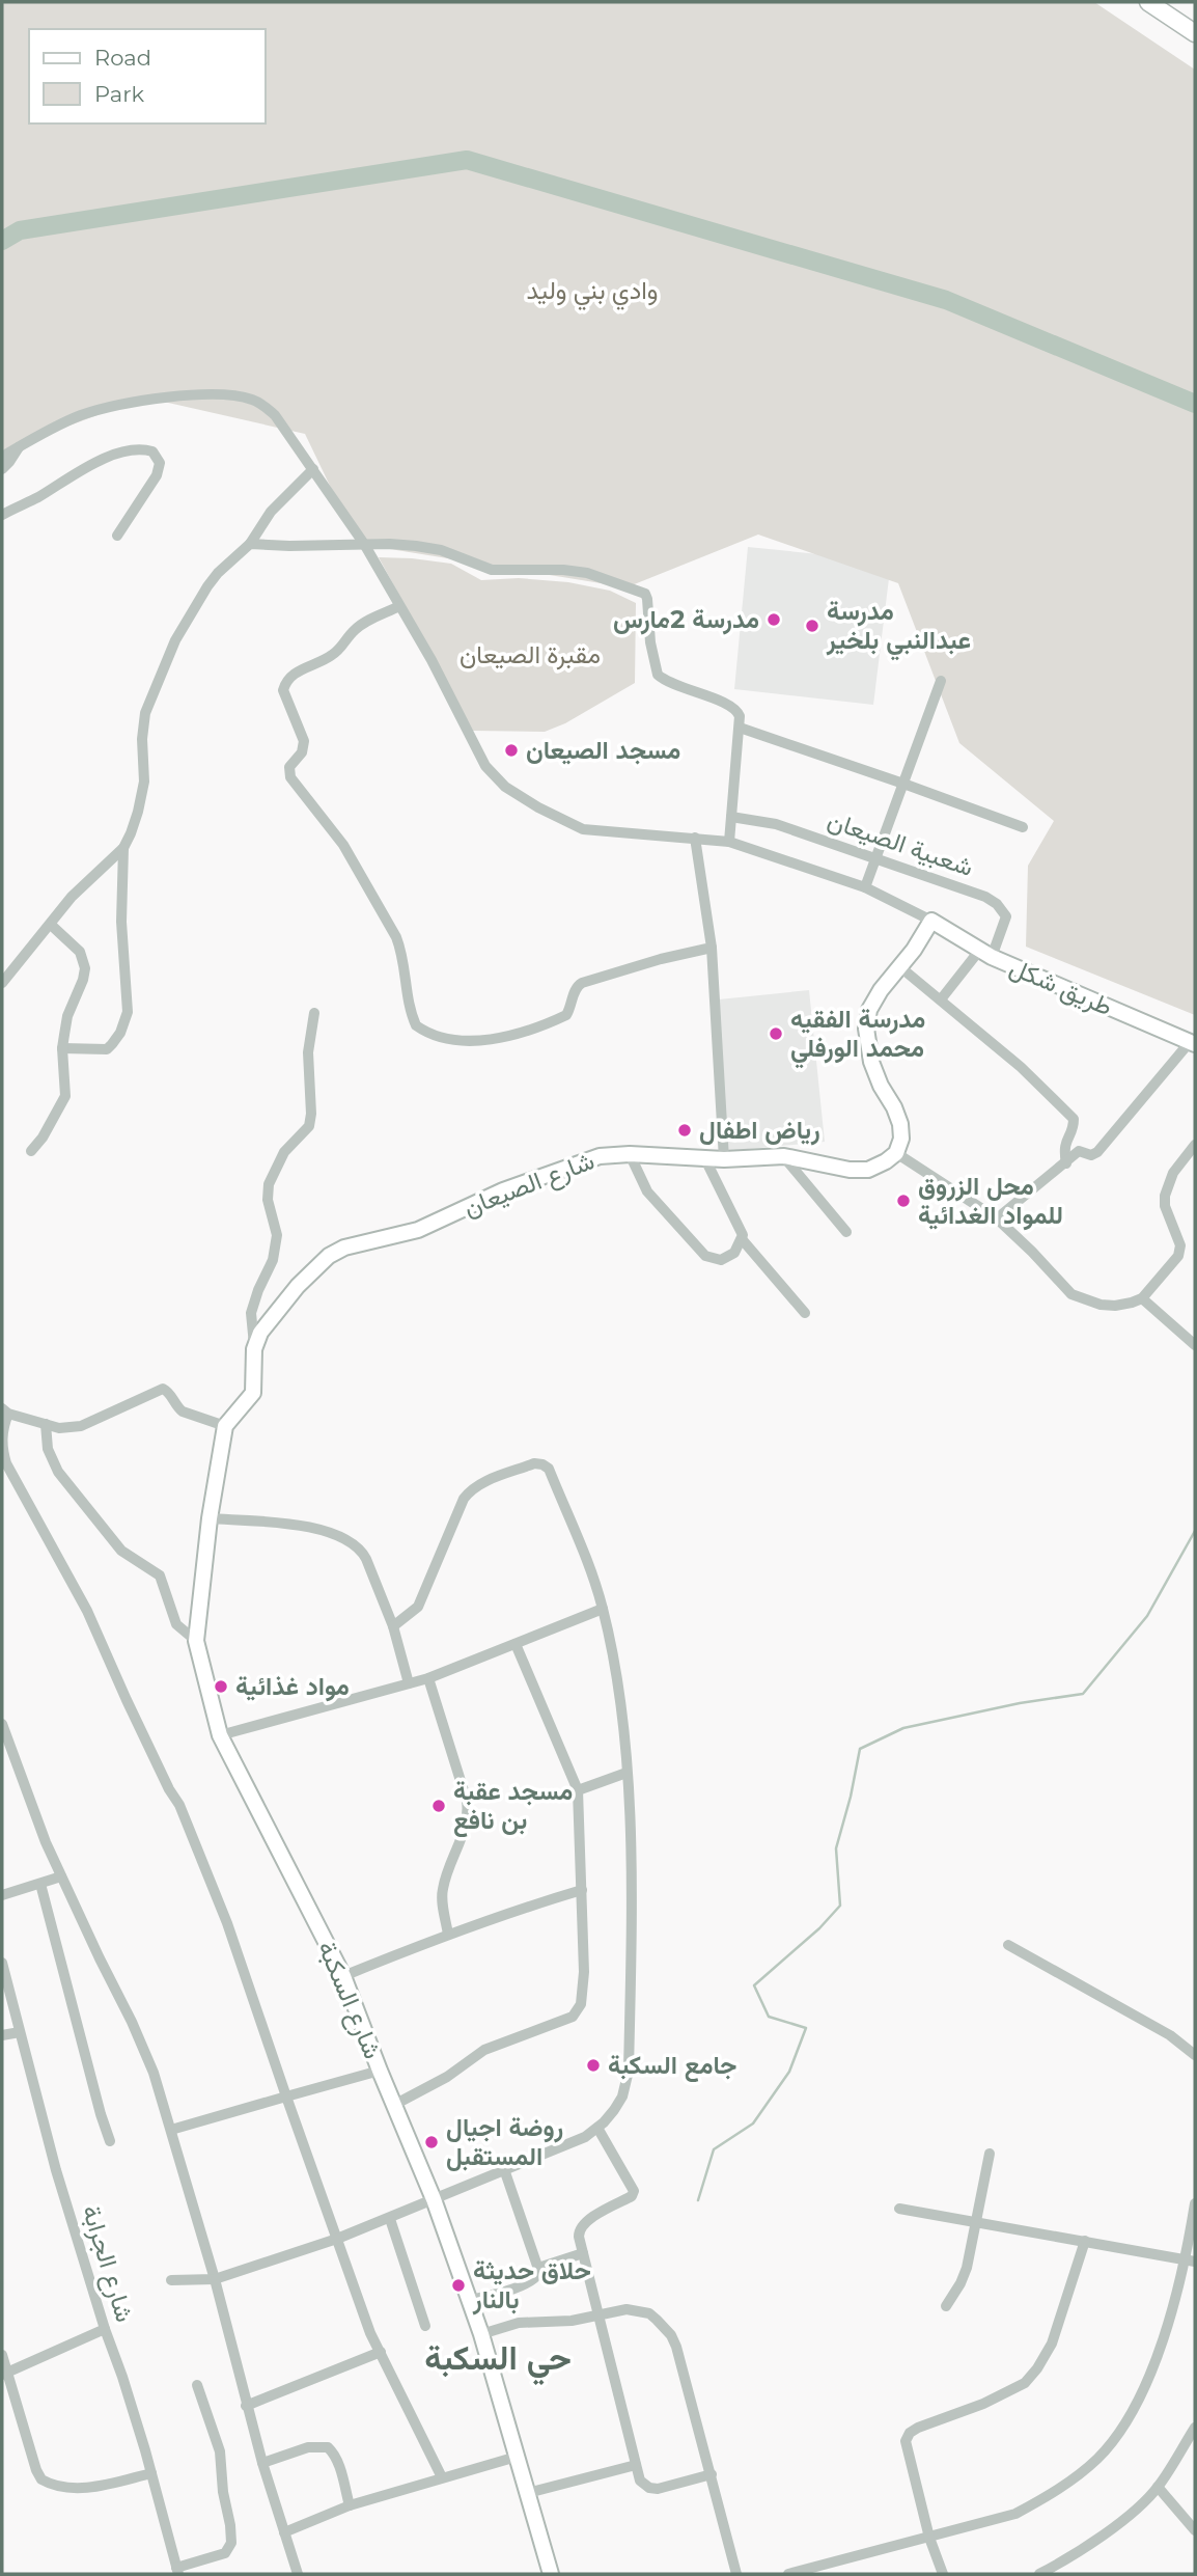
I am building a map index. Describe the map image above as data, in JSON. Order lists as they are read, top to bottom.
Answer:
{
  "streets": {
    "main road": ["طريق شكل", "شارع الصيعان", "شارع السكبة"],
    "street": ["شعبية الصيعان", "شارع الجرابة"]
  },
  "crossings": [
    ["شعبية الصيعان", "طريق شكل"],
    ["شارع الصيعان", "شارع السكبة"]
  ],
  "districts": ["حي السكبة"],
  "parks": ["وادي بني وليد", "مقبرة الصيعان"],
  "places": [
    "مدرسة 2مارس",
    "مدرسة عبدالنبي بلخير",
    "مسجد الصيعان",
    "مدرسة الفقيه محمد الورفلي",
    "رياض اطفال",
    "محل الزروق للمواد الغدائية",
    "مواد غذائية",
    "مسجد عقبة بن نافع",
    "جامع السكبة",
    "روضة اجيال المستقبل",
    "حلاق حديثة بالنار"
  ],
  "legend": ["Road", "Park"]
}
